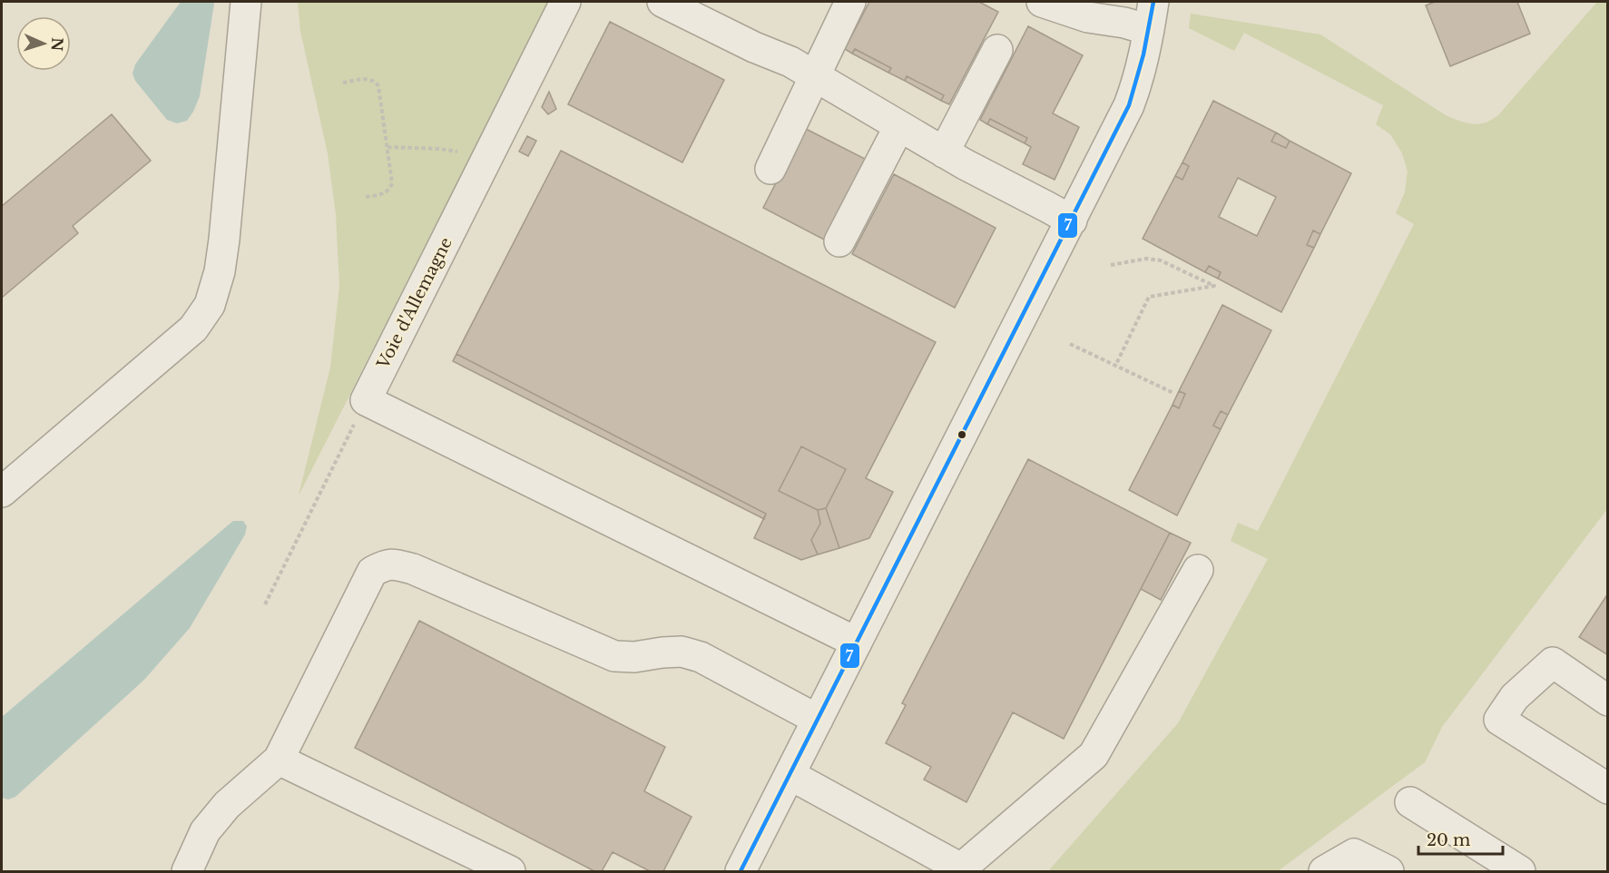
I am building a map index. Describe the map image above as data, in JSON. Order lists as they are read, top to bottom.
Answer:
{
  "streets": {
    "street": ["Voie d'Allemagne"]
  },
  "lines": ["transit line 7"],
  "scale_bar": "20 m",
  "north": "right"
}
